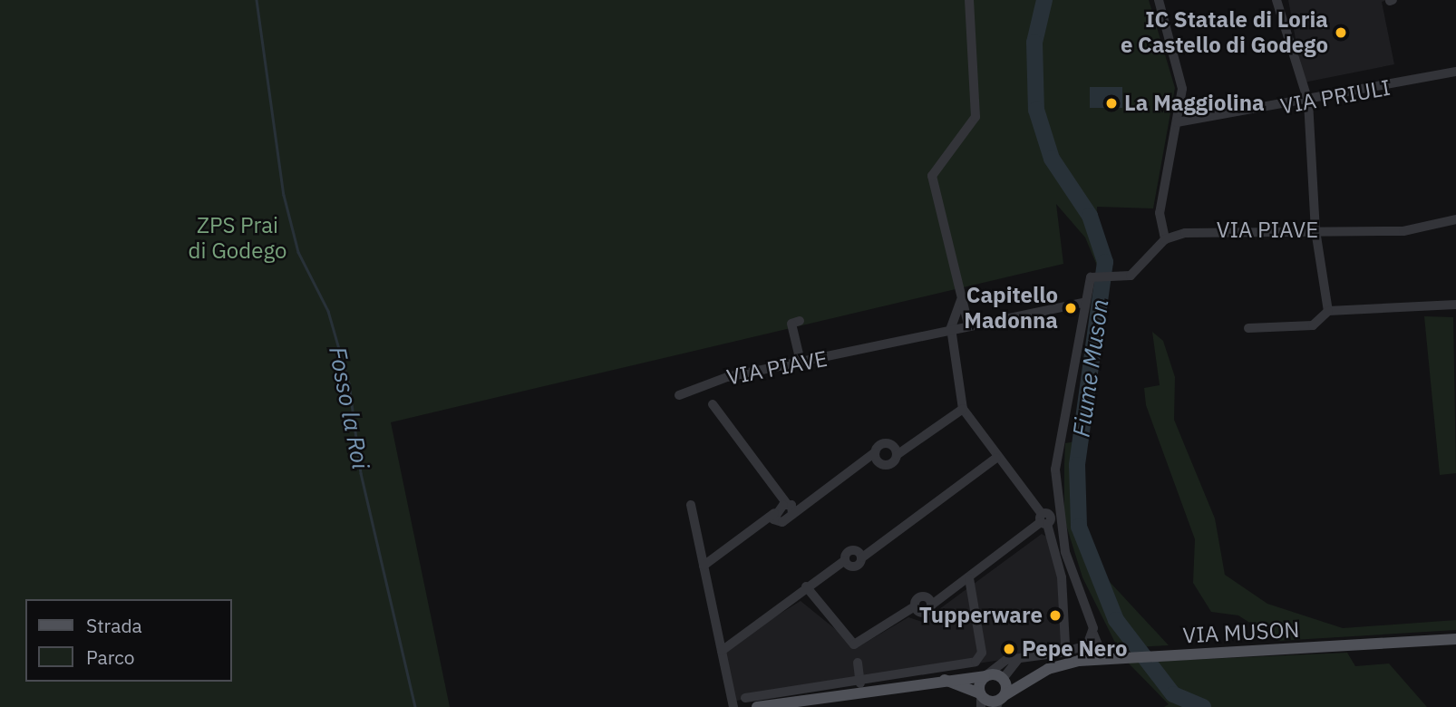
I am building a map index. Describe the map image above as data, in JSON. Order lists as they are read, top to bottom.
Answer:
{
  "streets": {
    "main road": ["VIA MUSON"],
    "street": ["VIA PRIULI", "VIA PIAVE"]
  },
  "water": ["Fiume Muson", "Fosso la Roi"],
  "parks": ["ZPS Prai di Godego"],
  "places": [
    "IC Statale di Loria e Castello di Godego",
    "La Maggiolina",
    "Capitello Madonna",
    "Tupperware",
    "Pepe Nero"
  ],
  "legend": ["Strada", "Parco"]
}
